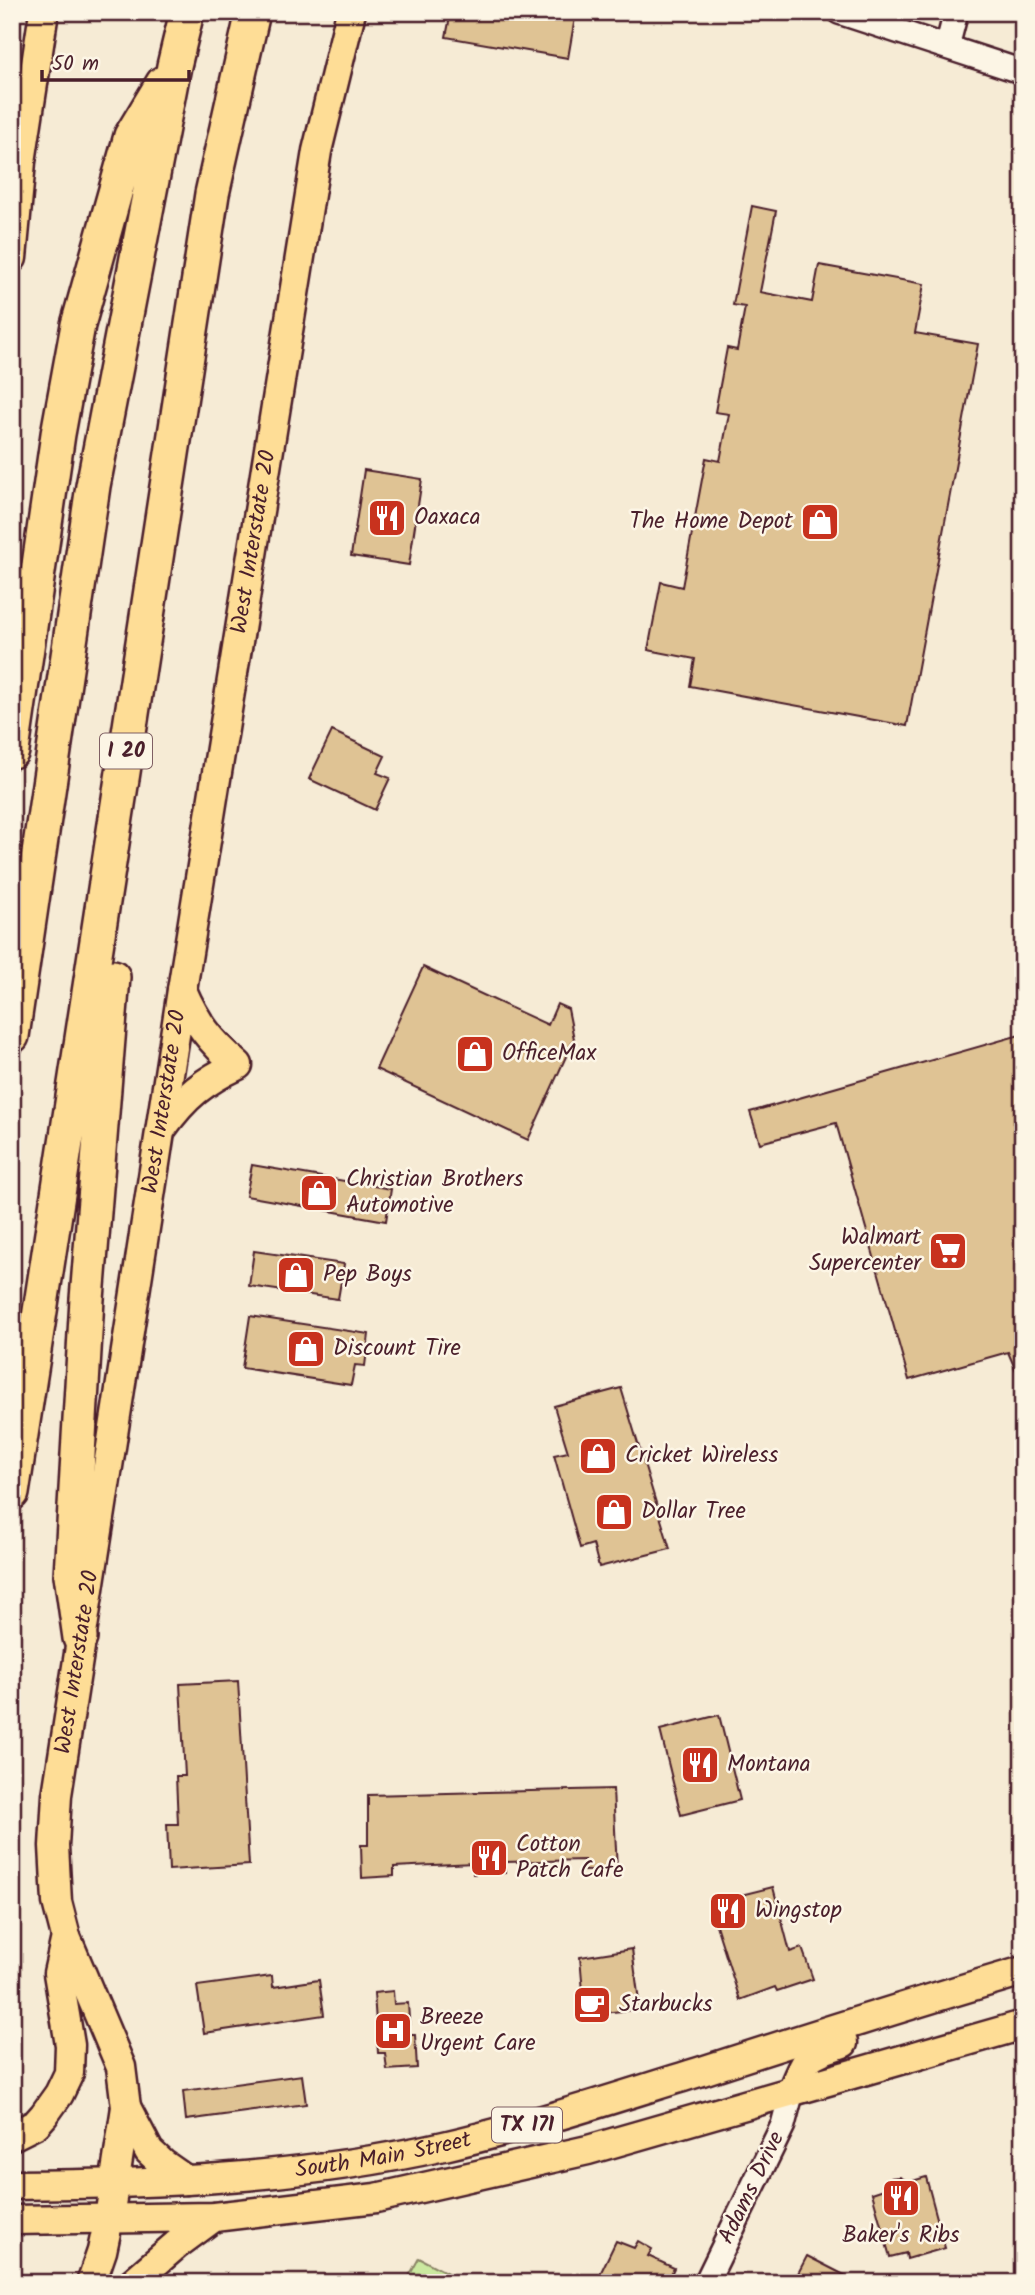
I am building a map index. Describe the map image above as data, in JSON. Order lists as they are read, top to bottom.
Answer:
{
  "streets": {
    "highway": ["I 20"],
    "main road": ["West Interstate 20", "TX 171", "South Main Street"],
    "street": ["Adams Drive"]
  },
  "crossings": [
    ["West Interstate 20", "South Main Street"],
    ["South Main Street", "Adams Drive"]
  ],
  "places": {
    "restaurant": [
      "Oaxaca",
      "Montana",
      "Cotton Patch Cafe",
      "Wingstop",
      "Baker's Ribs"
    ],
    "shop": [
      "The Home Depot",
      "OfficeMax",
      "Christian Brothers Automotive",
      "Pep Boys",
      "Discount Tire",
      "Cricket Wireless",
      "Dollar Tree"
    ],
    "supermarket": ["Walmart Supercenter"],
    "cafe": ["Starbucks"],
    "hospital": ["Breeze Urgent Care"]
  },
  "scale_bar": "50 m"
}
